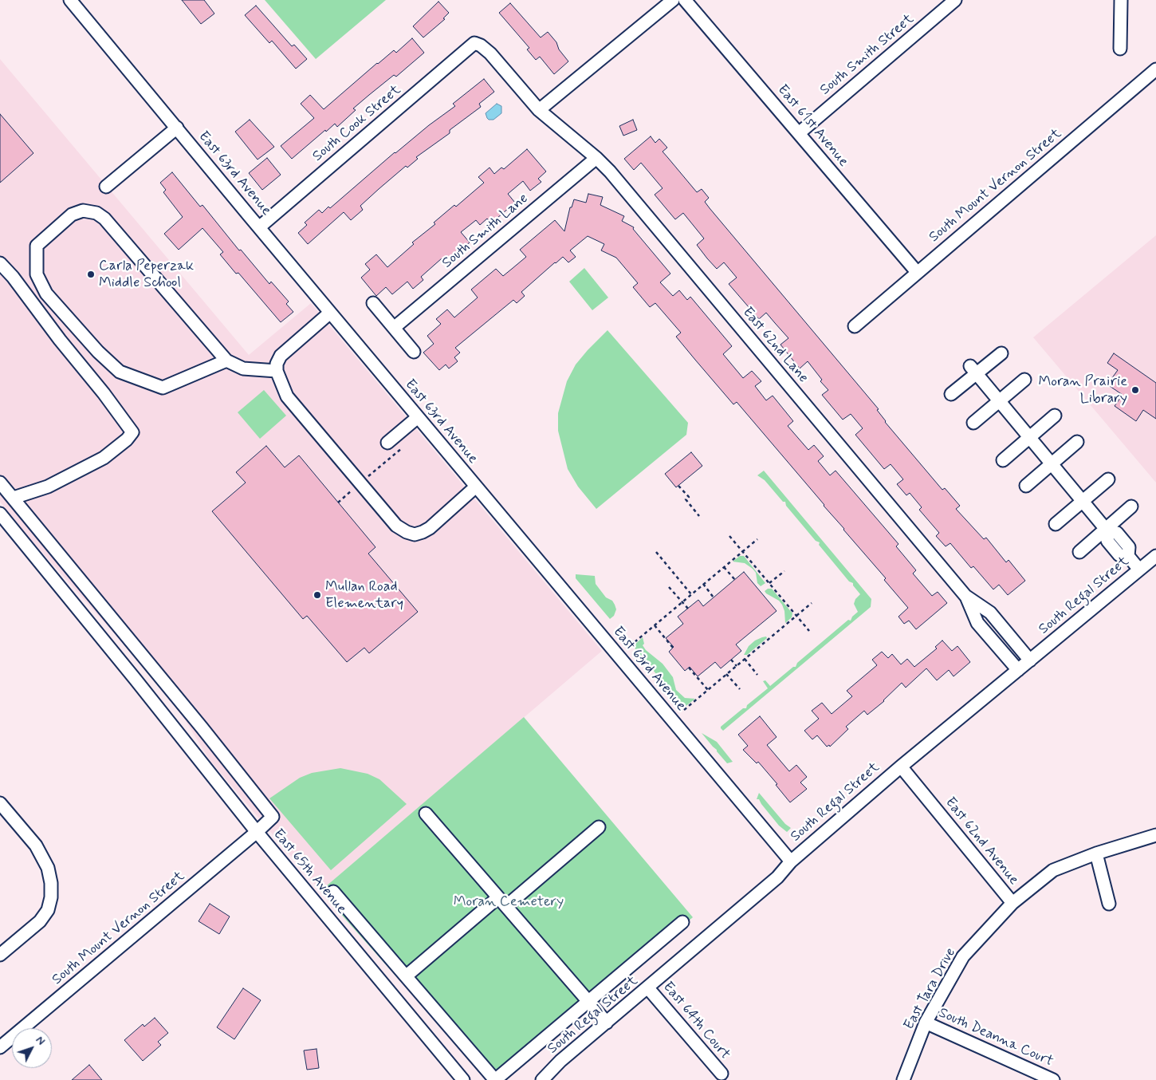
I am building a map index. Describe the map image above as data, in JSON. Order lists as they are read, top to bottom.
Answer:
{
  "streets": {
    "street": [
      "South Smith Street",
      "South Cook Street",
      "East 61st Avenue",
      "East 63rd Avenue",
      "South Mount Vernon Street",
      "South Smith Lane",
      "East 62nd Lane",
      "South Regal Street",
      "East 62nd Avenue",
      "East 65th Avenue",
      "East Tara Drive",
      "East 64th Court",
      "South Deanna Court"
    ]
  },
  "crossings": [
    ["South Smith Street", "East 61st Avenue"],
    ["South Cook Street", "East 63rd Avenue"],
    ["South Cook Street", "East 62nd Lane"],
    ["East 61st Avenue", "South Mount Vernon Street"],
    ["East 63rd Avenue", "South Regal Street"],
    ["South Mount Vernon Street", "East 65th Avenue"],
    ["South Smith Lane", "East 62nd Lane"],
    ["East 62nd Lane", "South Regal Street"],
    ["South Regal Street", "East 62nd Avenue"],
    ["South Regal Street", "East 64th Court"],
    ["East 62nd Avenue", "East Tara Drive"],
    ["East Tara Drive", "South Deanna Court"]
  ],
  "parks": ["Moran Cemetery"],
  "places": ["Carla Peperzak Middle School", "Moran Prairie Library", "Mullan Road Elementary"],
  "north": "top right"
}
